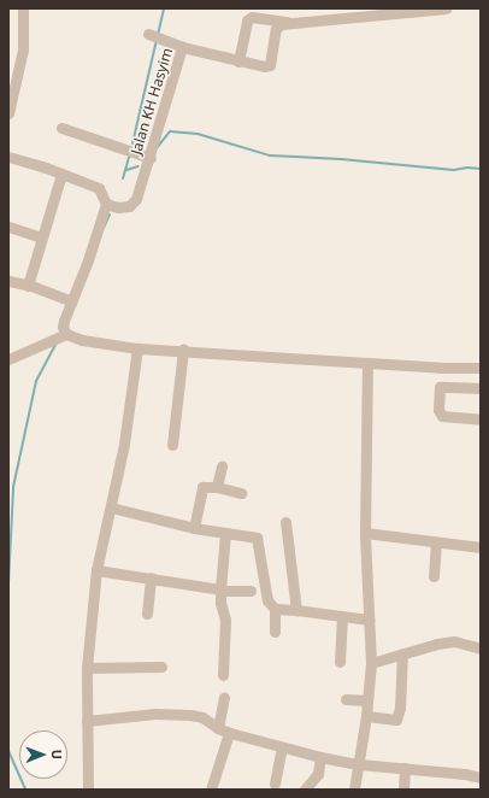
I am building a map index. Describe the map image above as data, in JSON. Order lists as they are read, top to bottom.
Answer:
{
  "streets": {
    "street": ["Jalan KH Hasyim"]
  },
  "north": "right"
}
